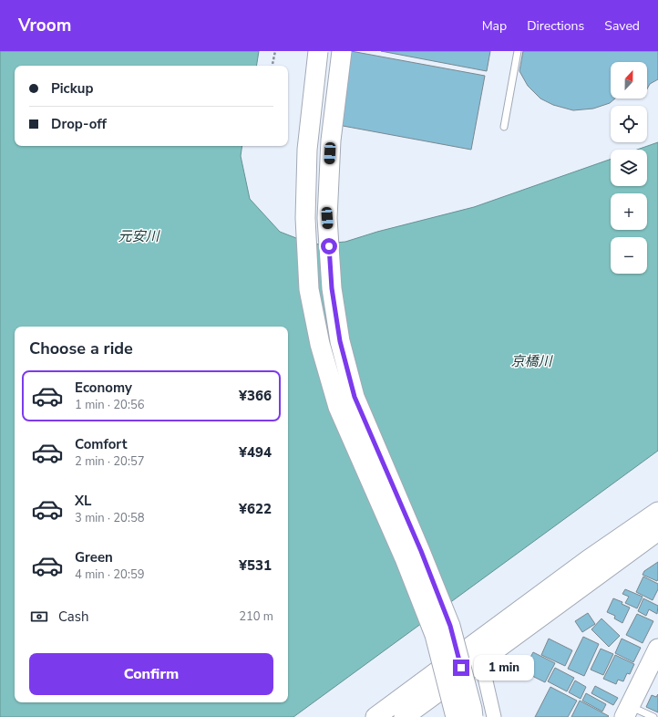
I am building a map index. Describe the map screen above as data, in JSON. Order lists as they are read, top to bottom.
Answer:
{
  "water": ["元安川", "京橋川"],
  "north": "top",
  "page": {
    "header": "Vroom",
    "nav": ["Map", "Directions", "Saved"],
    "map_buttons": ["+", "−"],
    "banner": ["Pickup", "Drop-off"],
    "heading": "Choose a ride",
    "list": [
      {
        "name": "Economy",
        "note": "1 min · 20:56",
        "value": "¥366"
      },
      {
        "name": "Comfort",
        "note": "2 min · 20:57",
        "value": "¥494"
      },
      {
        "name": "XL",
        "note": "3 min · 20:58",
        "value": "¥622"
      },
      {
        "name": "Green",
        "note": "4 min · 20:59",
        "value": "¥531"
      }
    ],
    "pay": ["Cash", "210 m"],
    "buttons": "Confirm",
    "bubble": "1 min"
  }
}
